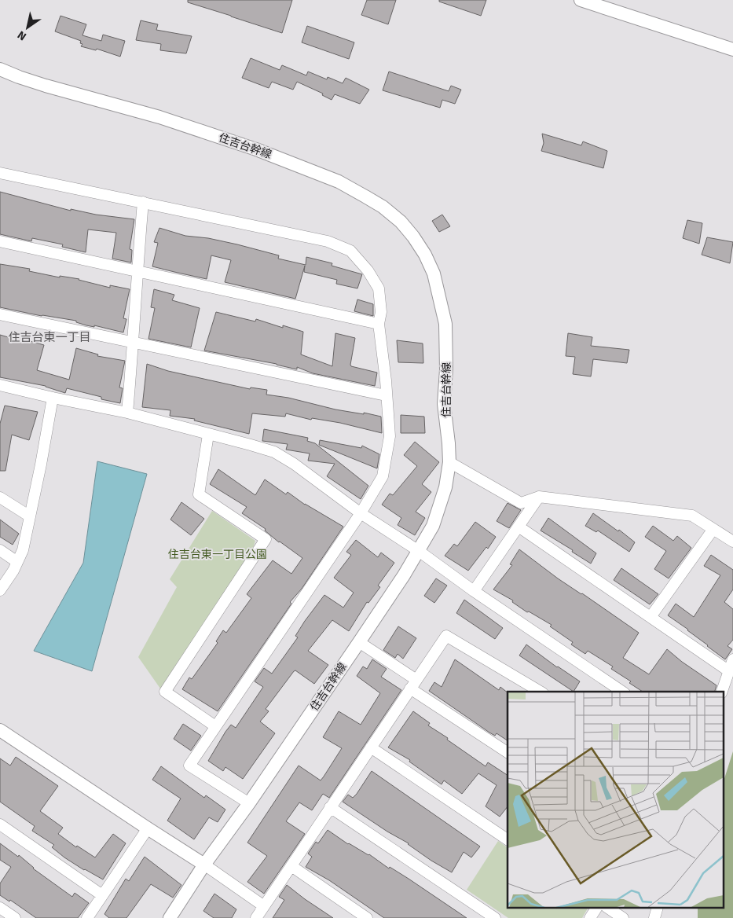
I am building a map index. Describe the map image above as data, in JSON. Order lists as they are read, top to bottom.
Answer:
{
  "streets": {
    "street": ["住吉台幹線"]
  },
  "districts": ["住吉台東一丁目"],
  "parks": ["住吉台東一丁目公園"],
  "north": "bottom left"
}
